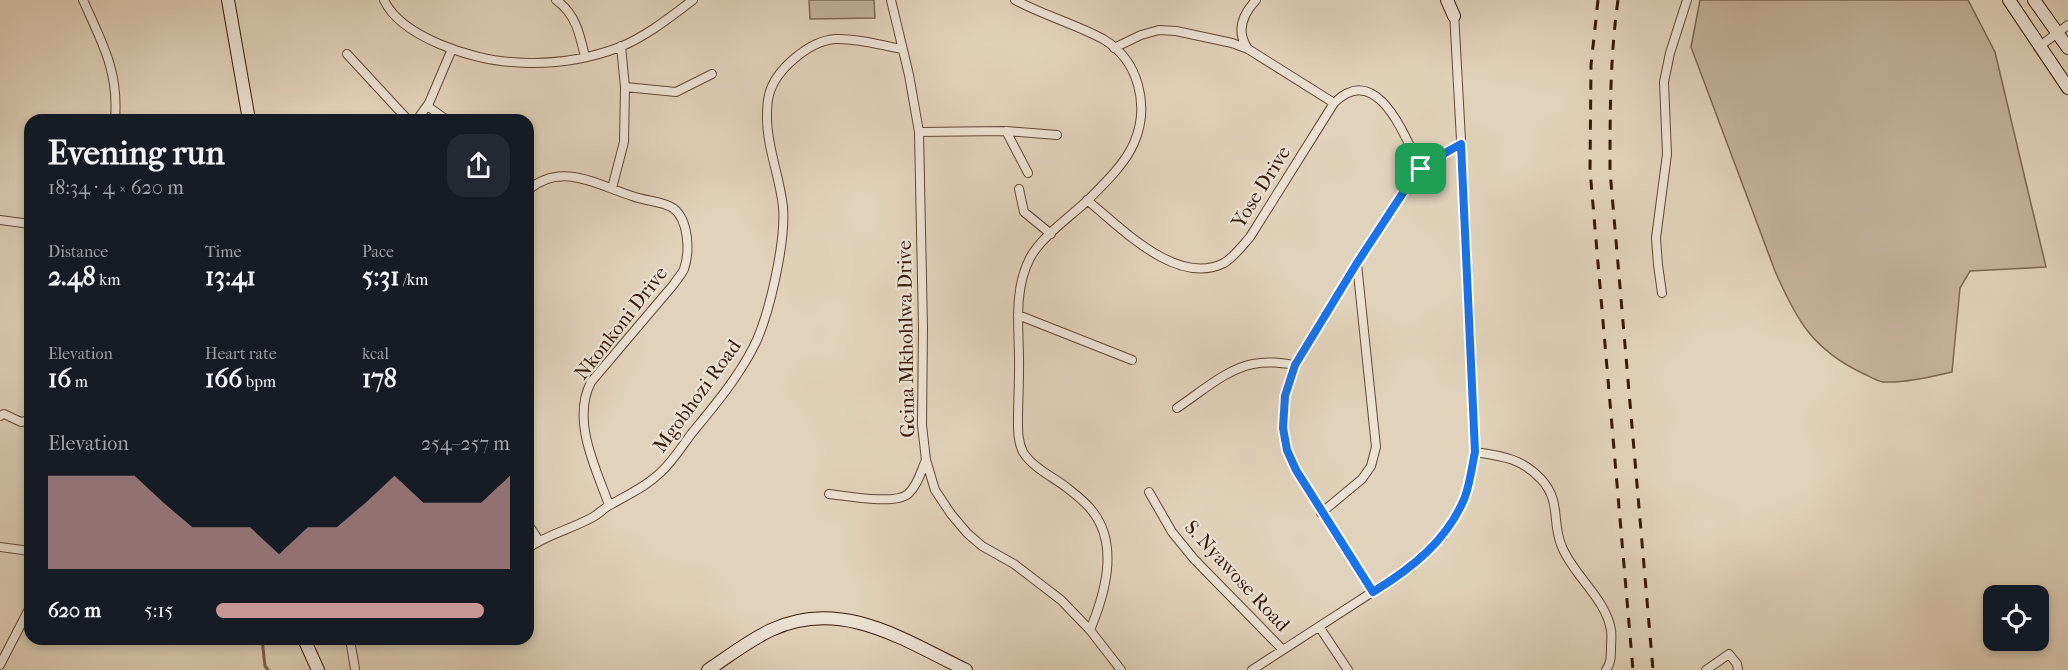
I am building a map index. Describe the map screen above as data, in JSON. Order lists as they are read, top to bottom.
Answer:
{
  "streets": {
    "street": [
      "Yose Drive",
      "Nkonkoni Drive",
      "Gcina Mkhohlwa Drive",
      "Mgobhozi Road",
      "S. Nyawose Road"
    ]
  },
  "crossings": [
    ["Nkonkoni Drive", "Mgobhozi Road"],
    ["Gcina Mkhohlwa Drive", "Mgobhozi Road"]
  ],
  "page": {
    "heading": ["Evening run", "18:34 · 4 × 620 m"],
    "stats": [
      ["Distance", "2.48 km"],
      ["Time", "13:41"],
      ["Pace", "5:31 /km"],
      ["Elevation", "16 m"],
      ["Heart rate", "166 bpm"],
      ["kcal", "178"]
    ],
    "chart": ["Elevation", "254–257 m"],
    "list": [
      {
        "name": "620 m",
        "note": "5:15"
      }
    ]
  }
}
